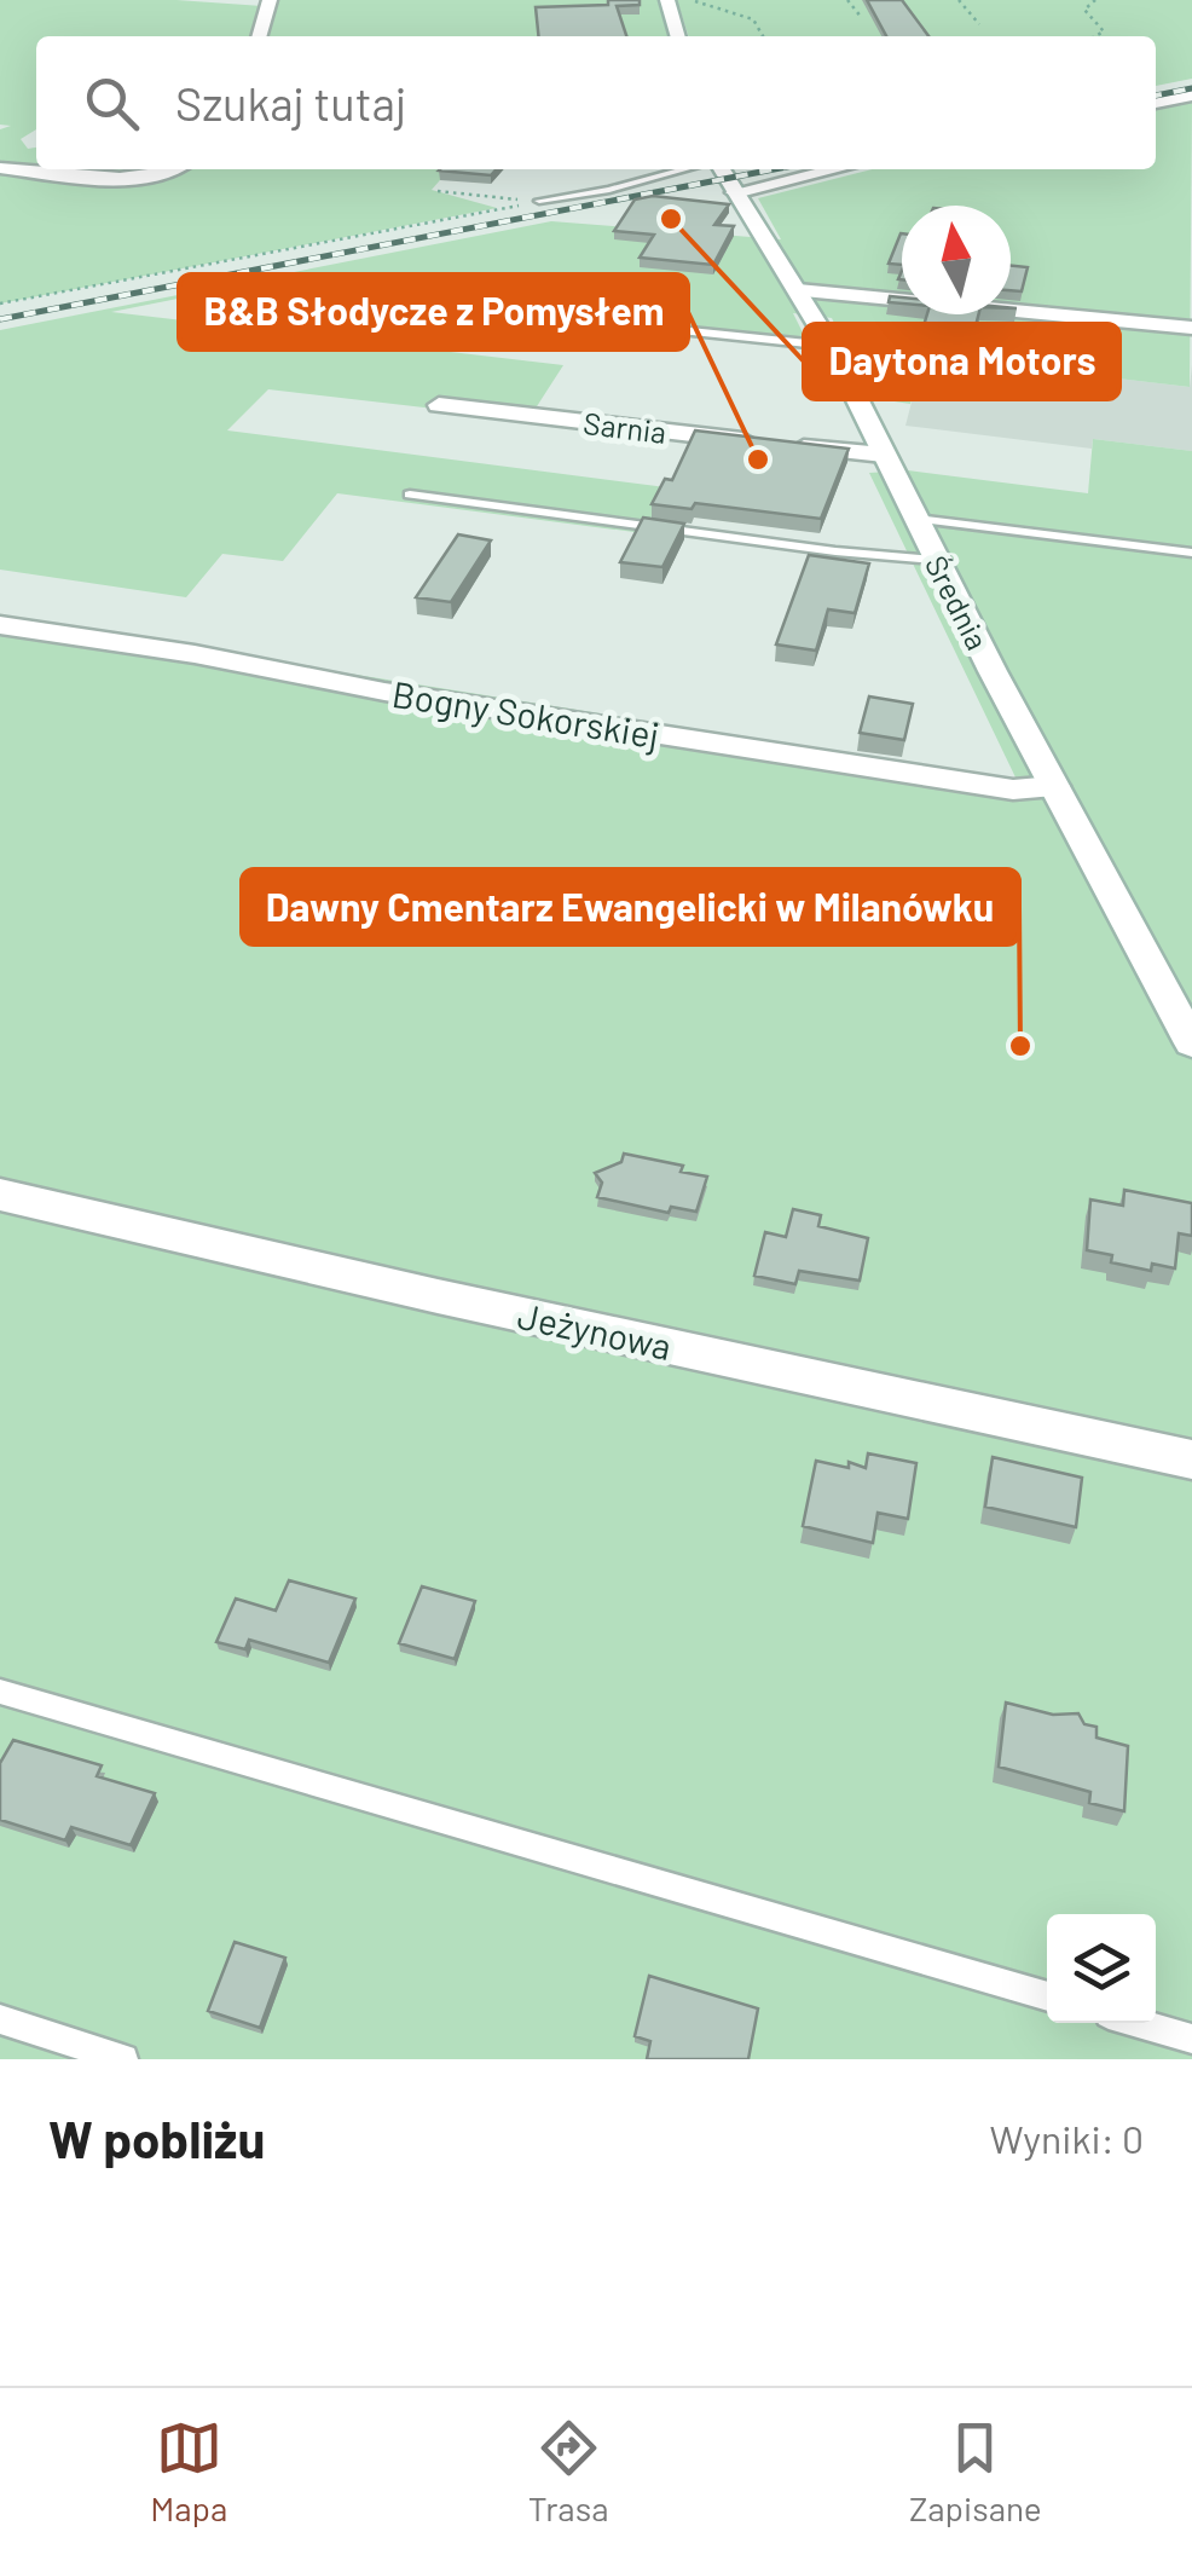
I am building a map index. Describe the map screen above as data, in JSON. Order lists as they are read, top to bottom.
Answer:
{
  "streets": {
    "street": [
      "Sarnia",
      "Średnia",
      "Bogny Sokorskiej",
      "Jeżynowa"
    ]
  },
  "crossings": [
    ["Sarnia", "Średnia"],
    ["Średnia", "Bogny Sokorskiej"]
  ],
  "places": ["Daytona Motors", "B&B Słodycze z Pomysłem", "Dawny Cmentarz Ewangelicki w Milanówku"],
  "north": "top",
  "page": {
    "search": "Szukaj tutaj",
    "heading": ["W pobliżu", "Wyniki: 0"],
    "nav": ["Mapa", "Trasa", "Zapisane"]
  }
}
